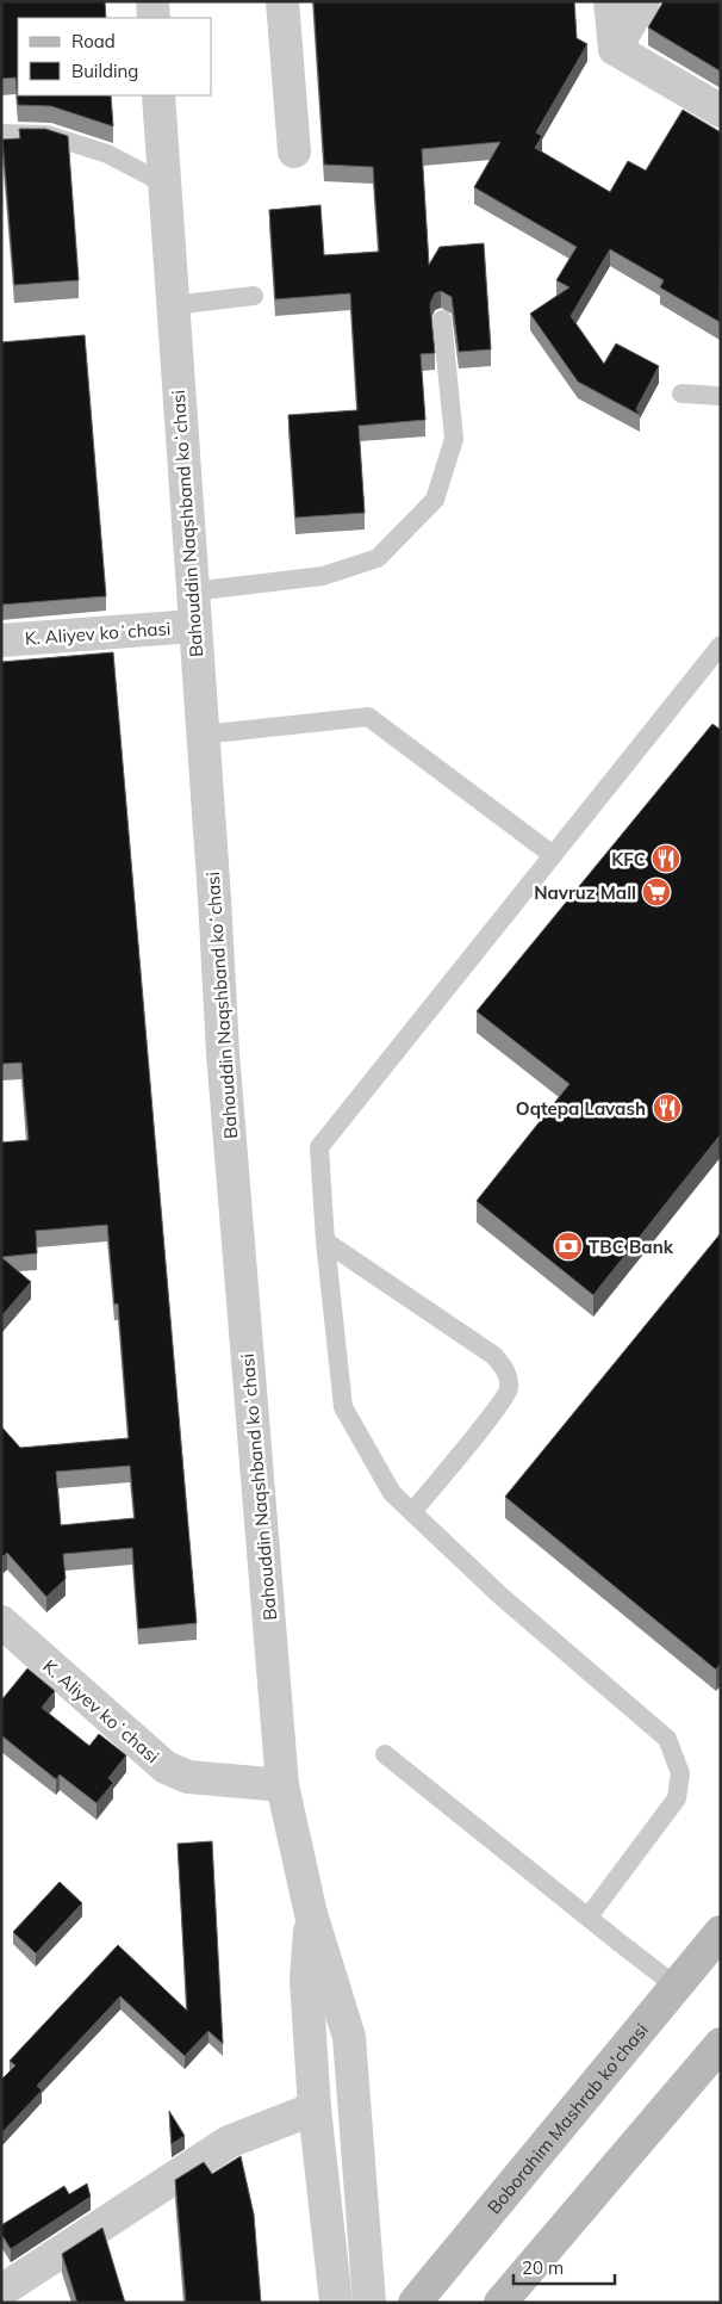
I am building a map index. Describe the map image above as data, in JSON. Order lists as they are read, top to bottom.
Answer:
{
  "streets": {
    "main road": ["Boborahim Mashrab ko'chasi"],
    "street": ["Bahouddin Naqshband koʻchasi", "K. Aliyev koʻchasi"]
  },
  "crossings": [
    ["Bahouddin Naqshband koʻchasi", "K. Aliyev koʻchasi"]
  ],
  "places": {
    "restaurant": ["KFC", "Oqtepa Lavash"],
    "supermarket": ["Navruz Mall"],
    "bank": ["TBC Bank"]
  },
  "legend": ["Road", "Building"],
  "scale_bar": "20 m"
}
